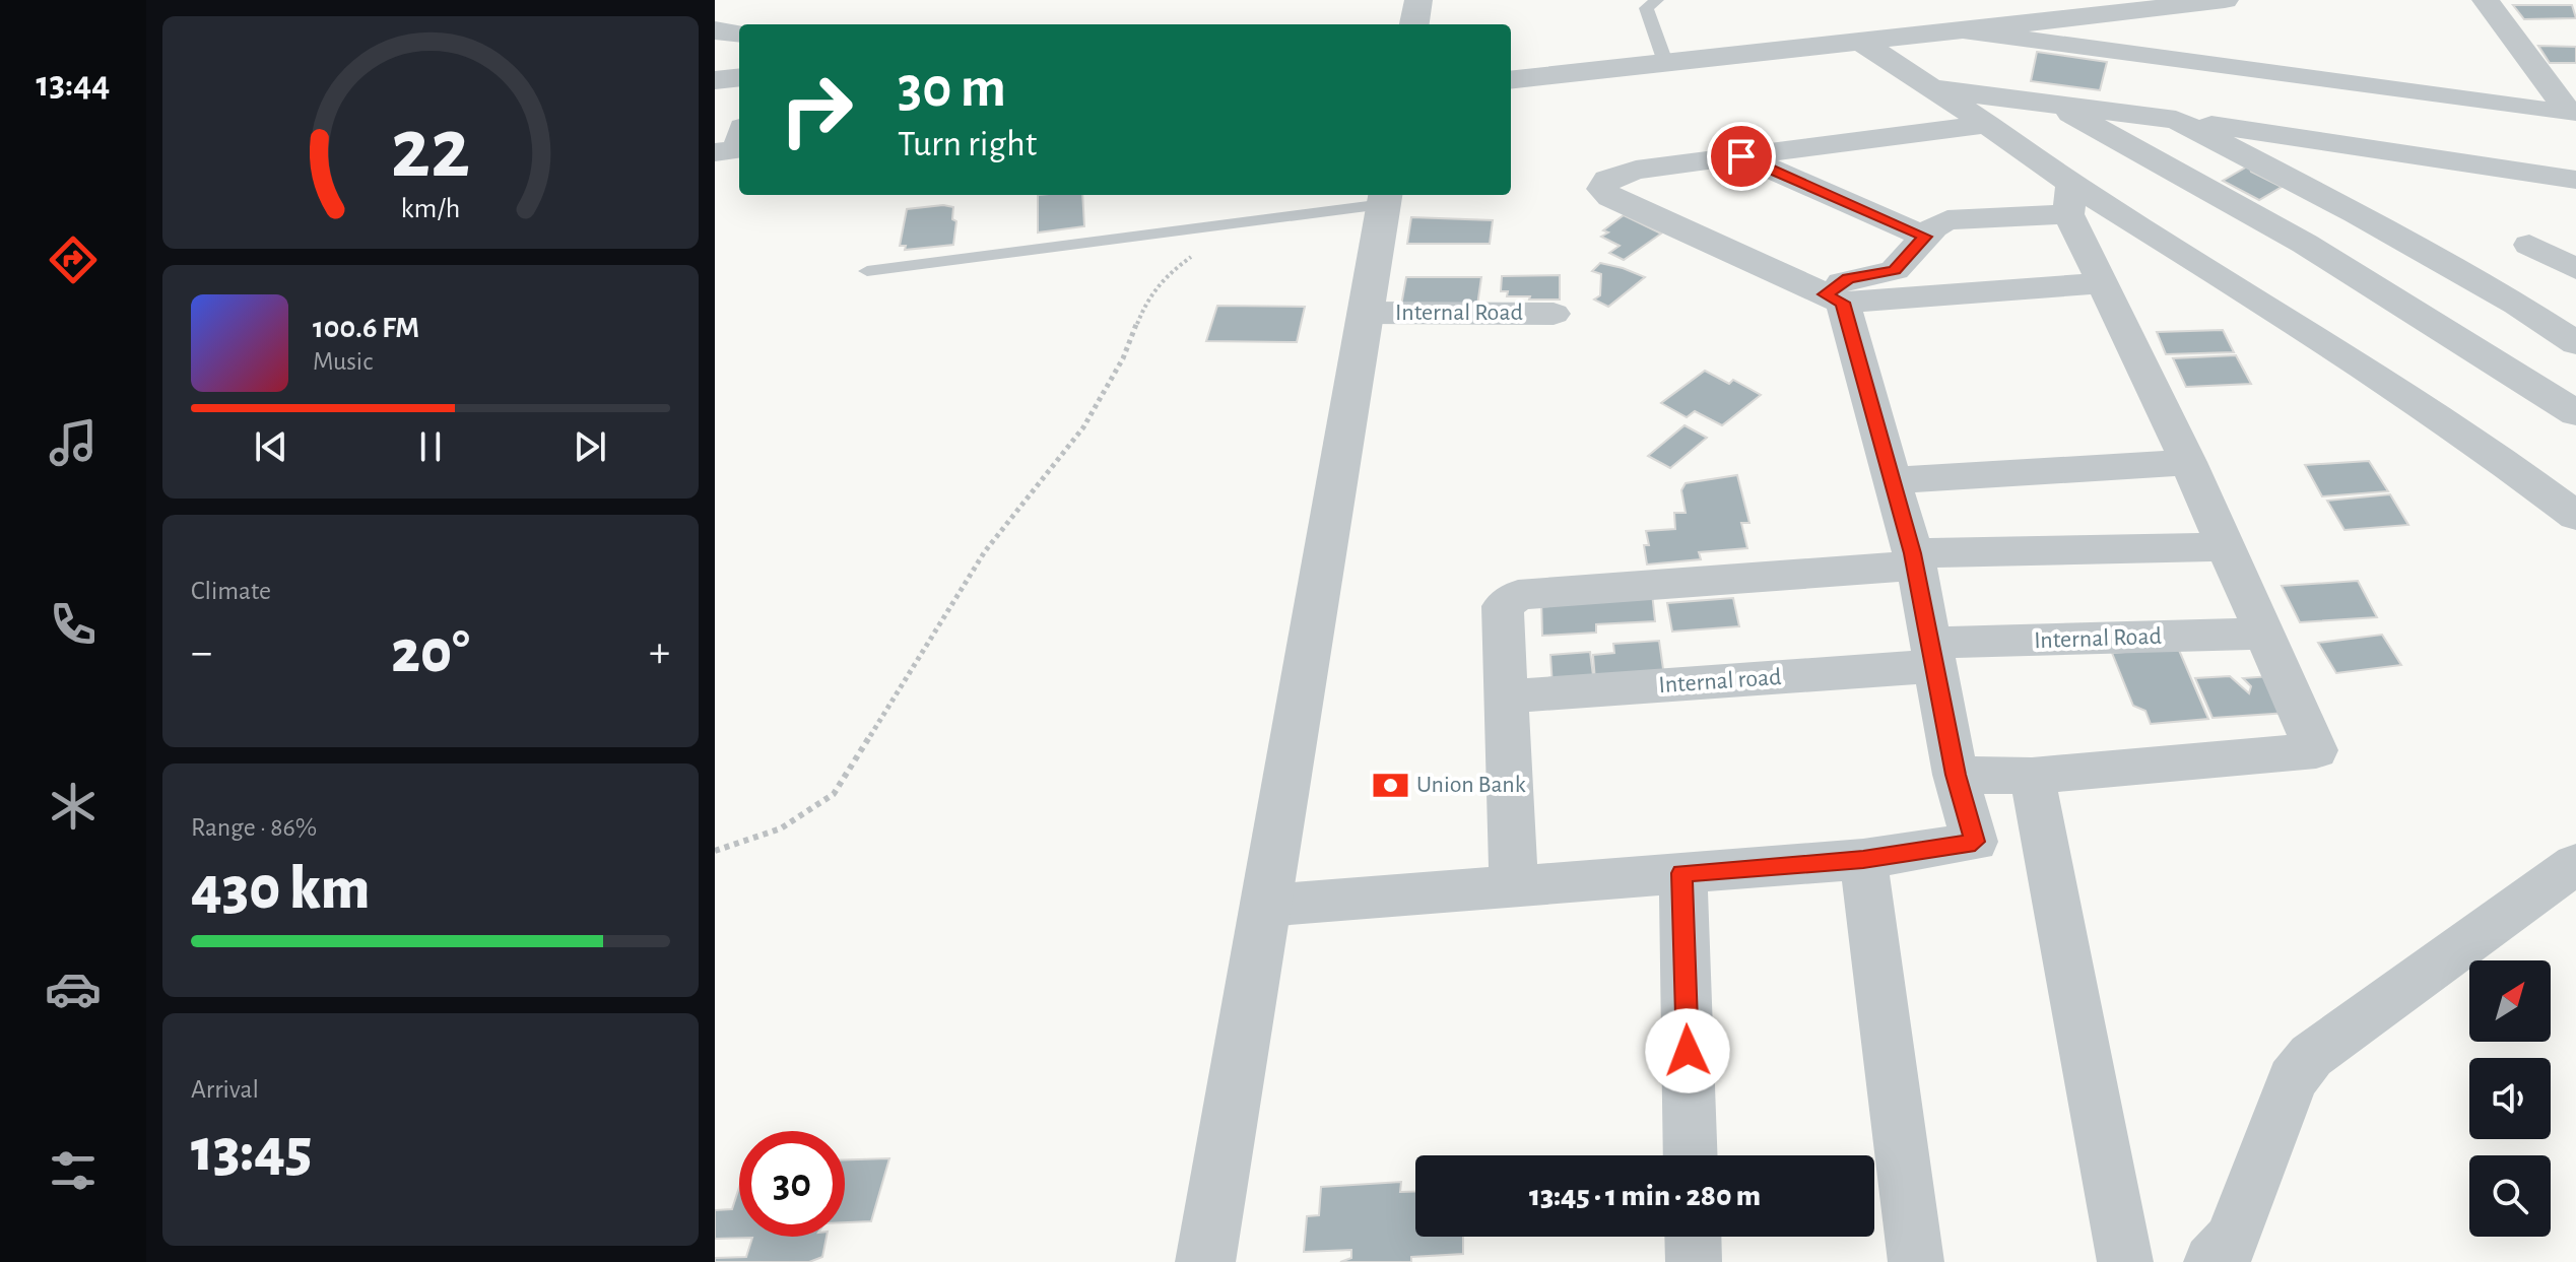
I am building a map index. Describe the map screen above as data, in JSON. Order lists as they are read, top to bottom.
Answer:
{
  "streets": {
    "street": ["Internal Road", "Internal road"]
  },
  "crossings": [
    ["Internal Road", "Internal road"]
  ],
  "places": {
    "bank": ["Union Bank"]
  },
  "north": "top right",
  "page": {
    "tabs": "13:44",
    "turn": ["30 m", "Turn right"],
    "song": ["100.6 FM", "Music"],
    "tile": [
      "Climate",
      ["Range · 86%", "430 km"],
      ["Arrival", "13:45"]
    ],
    "heat": ["−", "20°", "+"],
    "limit": "30",
    "trip": "13:45 · 1 min · 280 m",
    "gauge": ["22", "km/h"]
  }
}
